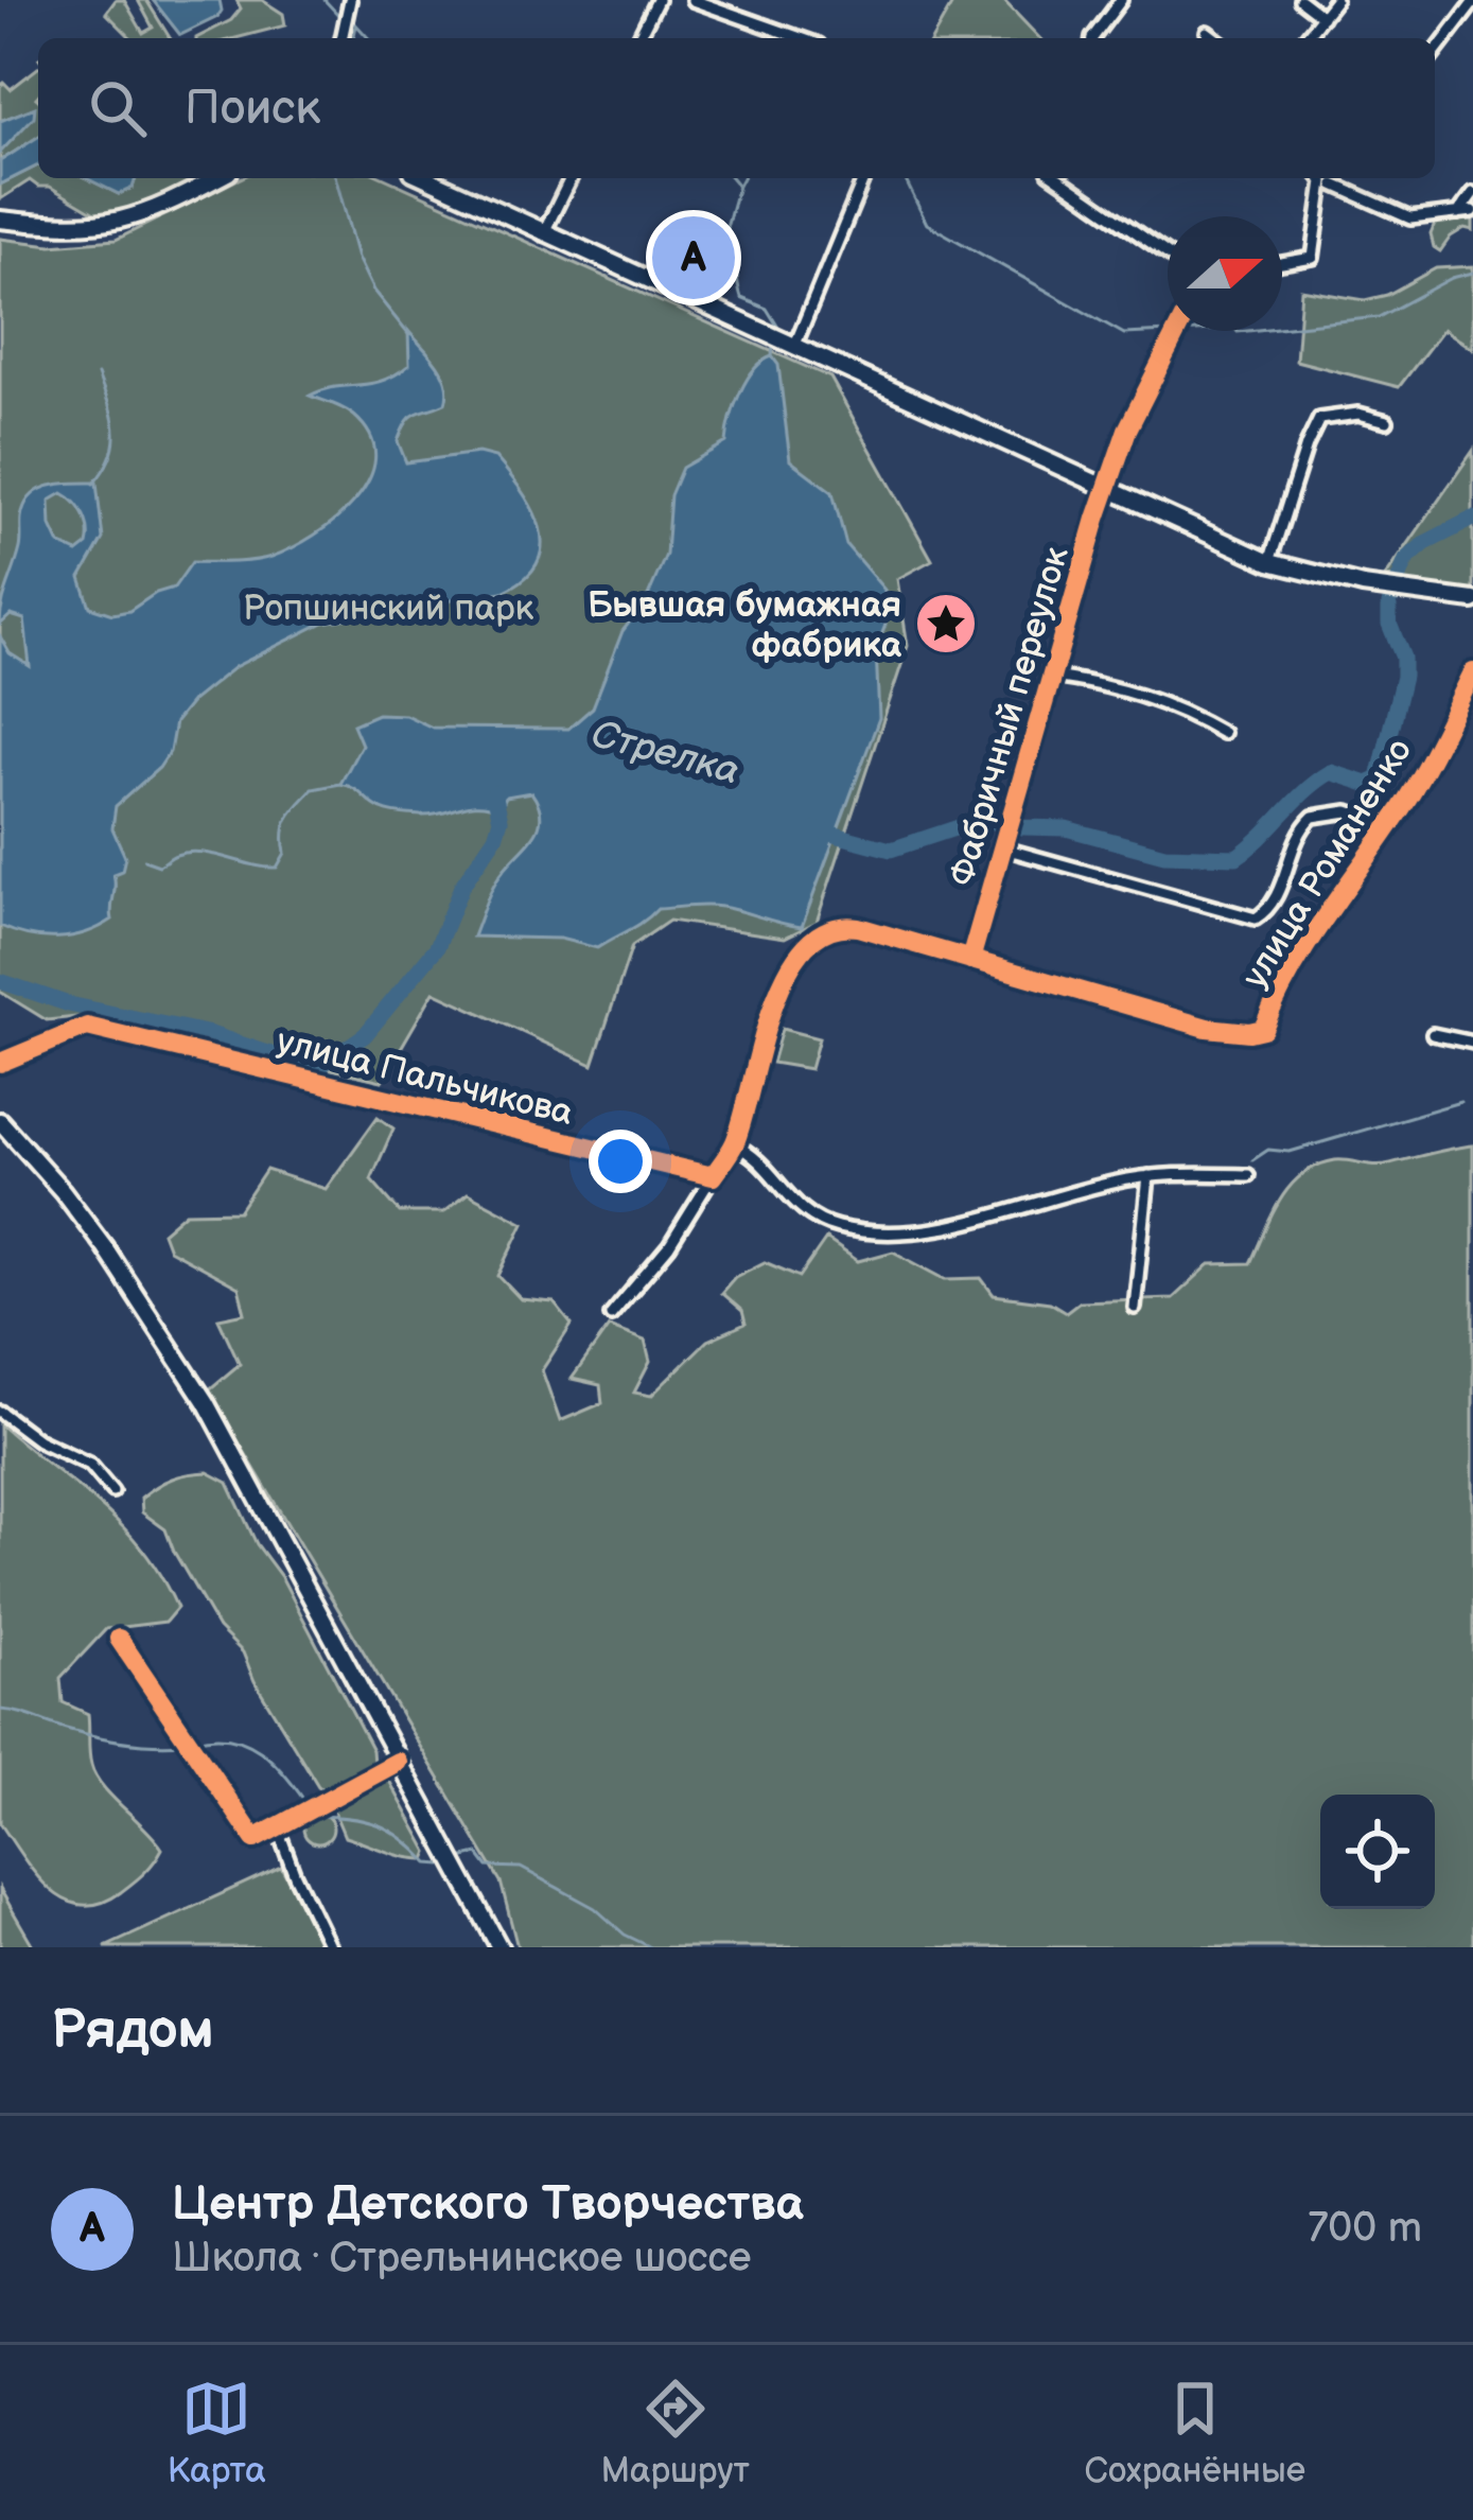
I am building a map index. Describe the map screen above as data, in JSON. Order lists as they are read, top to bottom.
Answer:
{
  "streets": {
    "street": ["Фабричный переулок", "улица Романенко", "улица Пальчикова"]
  },
  "crossings": [
    ["Фабричный переулок", "улица Романенко"]
  ],
  "water": ["Стрелка"],
  "parks": ["Ропшинский парк"],
  "places": {
    "place": ["Бывшая бумажная фабрика"]
  },
  "north": "right",
  "page": {
    "search": "Поиск",
    "pins": "A",
    "heading": "Рядом",
    "list": [
      {
        "mark": "A",
        "name": "Центр Детского Творчества",
        "note": "Школа · Стрельнинское шоссе",
        "value": "700 m"
      }
    ],
    "nav": ["Карта", "Маршрут", "Сохранённые"]
  }
}
